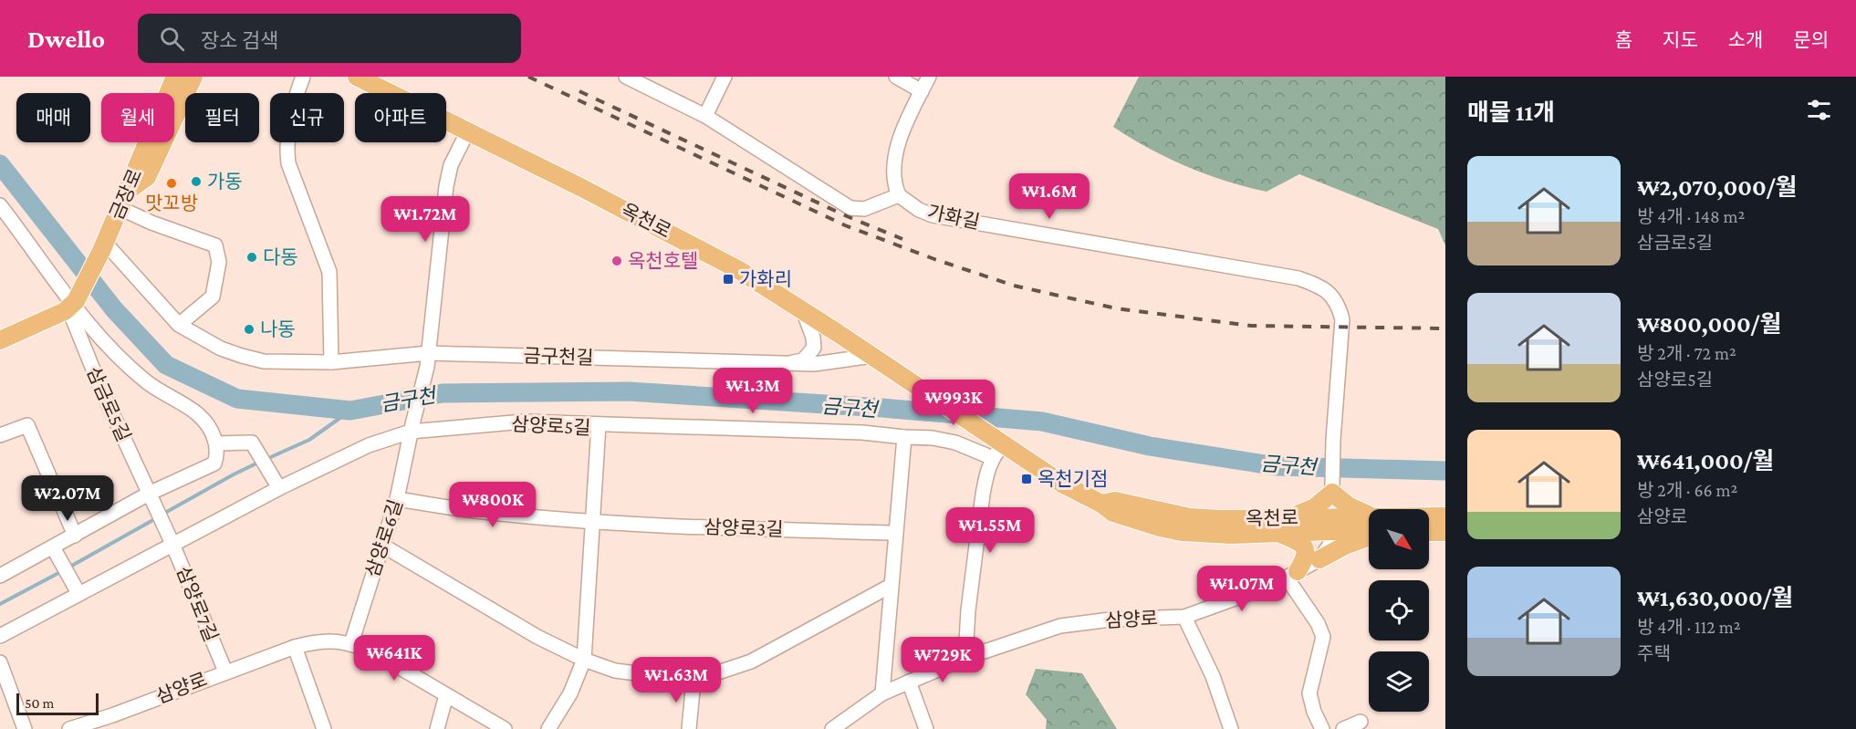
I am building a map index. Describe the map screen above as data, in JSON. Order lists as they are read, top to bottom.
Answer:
{
  "streets": {
    "main road": ["금장로", "옥천로"],
    "street": [
      "가화길",
      "금구천길",
      "삼금로5길",
      "삼양로5길",
      "삼양로3길",
      "삼양로6길",
      "삼양로7길",
      "삼양로"
    ]
  },
  "crossings": [
    ["금장로", "금구천길"],
    ["금장로", "삼금로5길"],
    ["옥천로", "금구천길"],
    ["금구천길", "삼양로6길"],
    ["삼금로5길", "삼양로5길"],
    ["삼금로5길", "삼양로7길"],
    ["삼양로5길", "삼양로3길"],
    ["삼양로5길", "삼양로6길"],
    ["삼양로5길", "삼양로7길"],
    ["삼양로6길", "삼양로"],
    ["삼양로7길", "삼양로"]
  ],
  "water": ["금구천"],
  "places": {
    "other": [
      "가동",
      "맛꼬방",
      "다동",
      "옥천호텔",
      "나동"
    ],
    "transit": ["가화리", "옥천기점"]
  },
  "scale_bar": "50 m",
  "north": "bottom right",
  "page": {
    "header": "Dwello",
    "search": "장소 검색",
    "nav": [
      "홈",
      "지도",
      "소개",
      "문의"
    ],
    "heading": "매물 11개",
    "chip": [
      "매매",
      "월세",
      "필터",
      "신규",
      "아파트"
    ],
    "list": [
      {
        "name": "₩2,070,000/월",
        "note": "방 4개 · 148 m² · 삼금로5길"
      },
      {
        "name": "₩800,000/월",
        "note": "방 2개 · 72 m² · 삼양로5길"
      },
      {
        "name": "₩641,000/월",
        "note": "방 2개 · 66 m² · 삼양로"
      },
      {
        "name": "₩1,630,000/월",
        "note": "방 4개 · 112 m² · 주택"
      }
    ],
    "price": [
      "₩1.6M",
      "₩1.72M",
      "₩1.3M",
      "₩993K",
      "₩2.07M",
      "₩800K",
      "₩1.55M",
      "₩1.07M",
      "₩641K",
      "₩729K",
      "₩1.63M"
    ],
    "scale": "50 m"
  }
}
